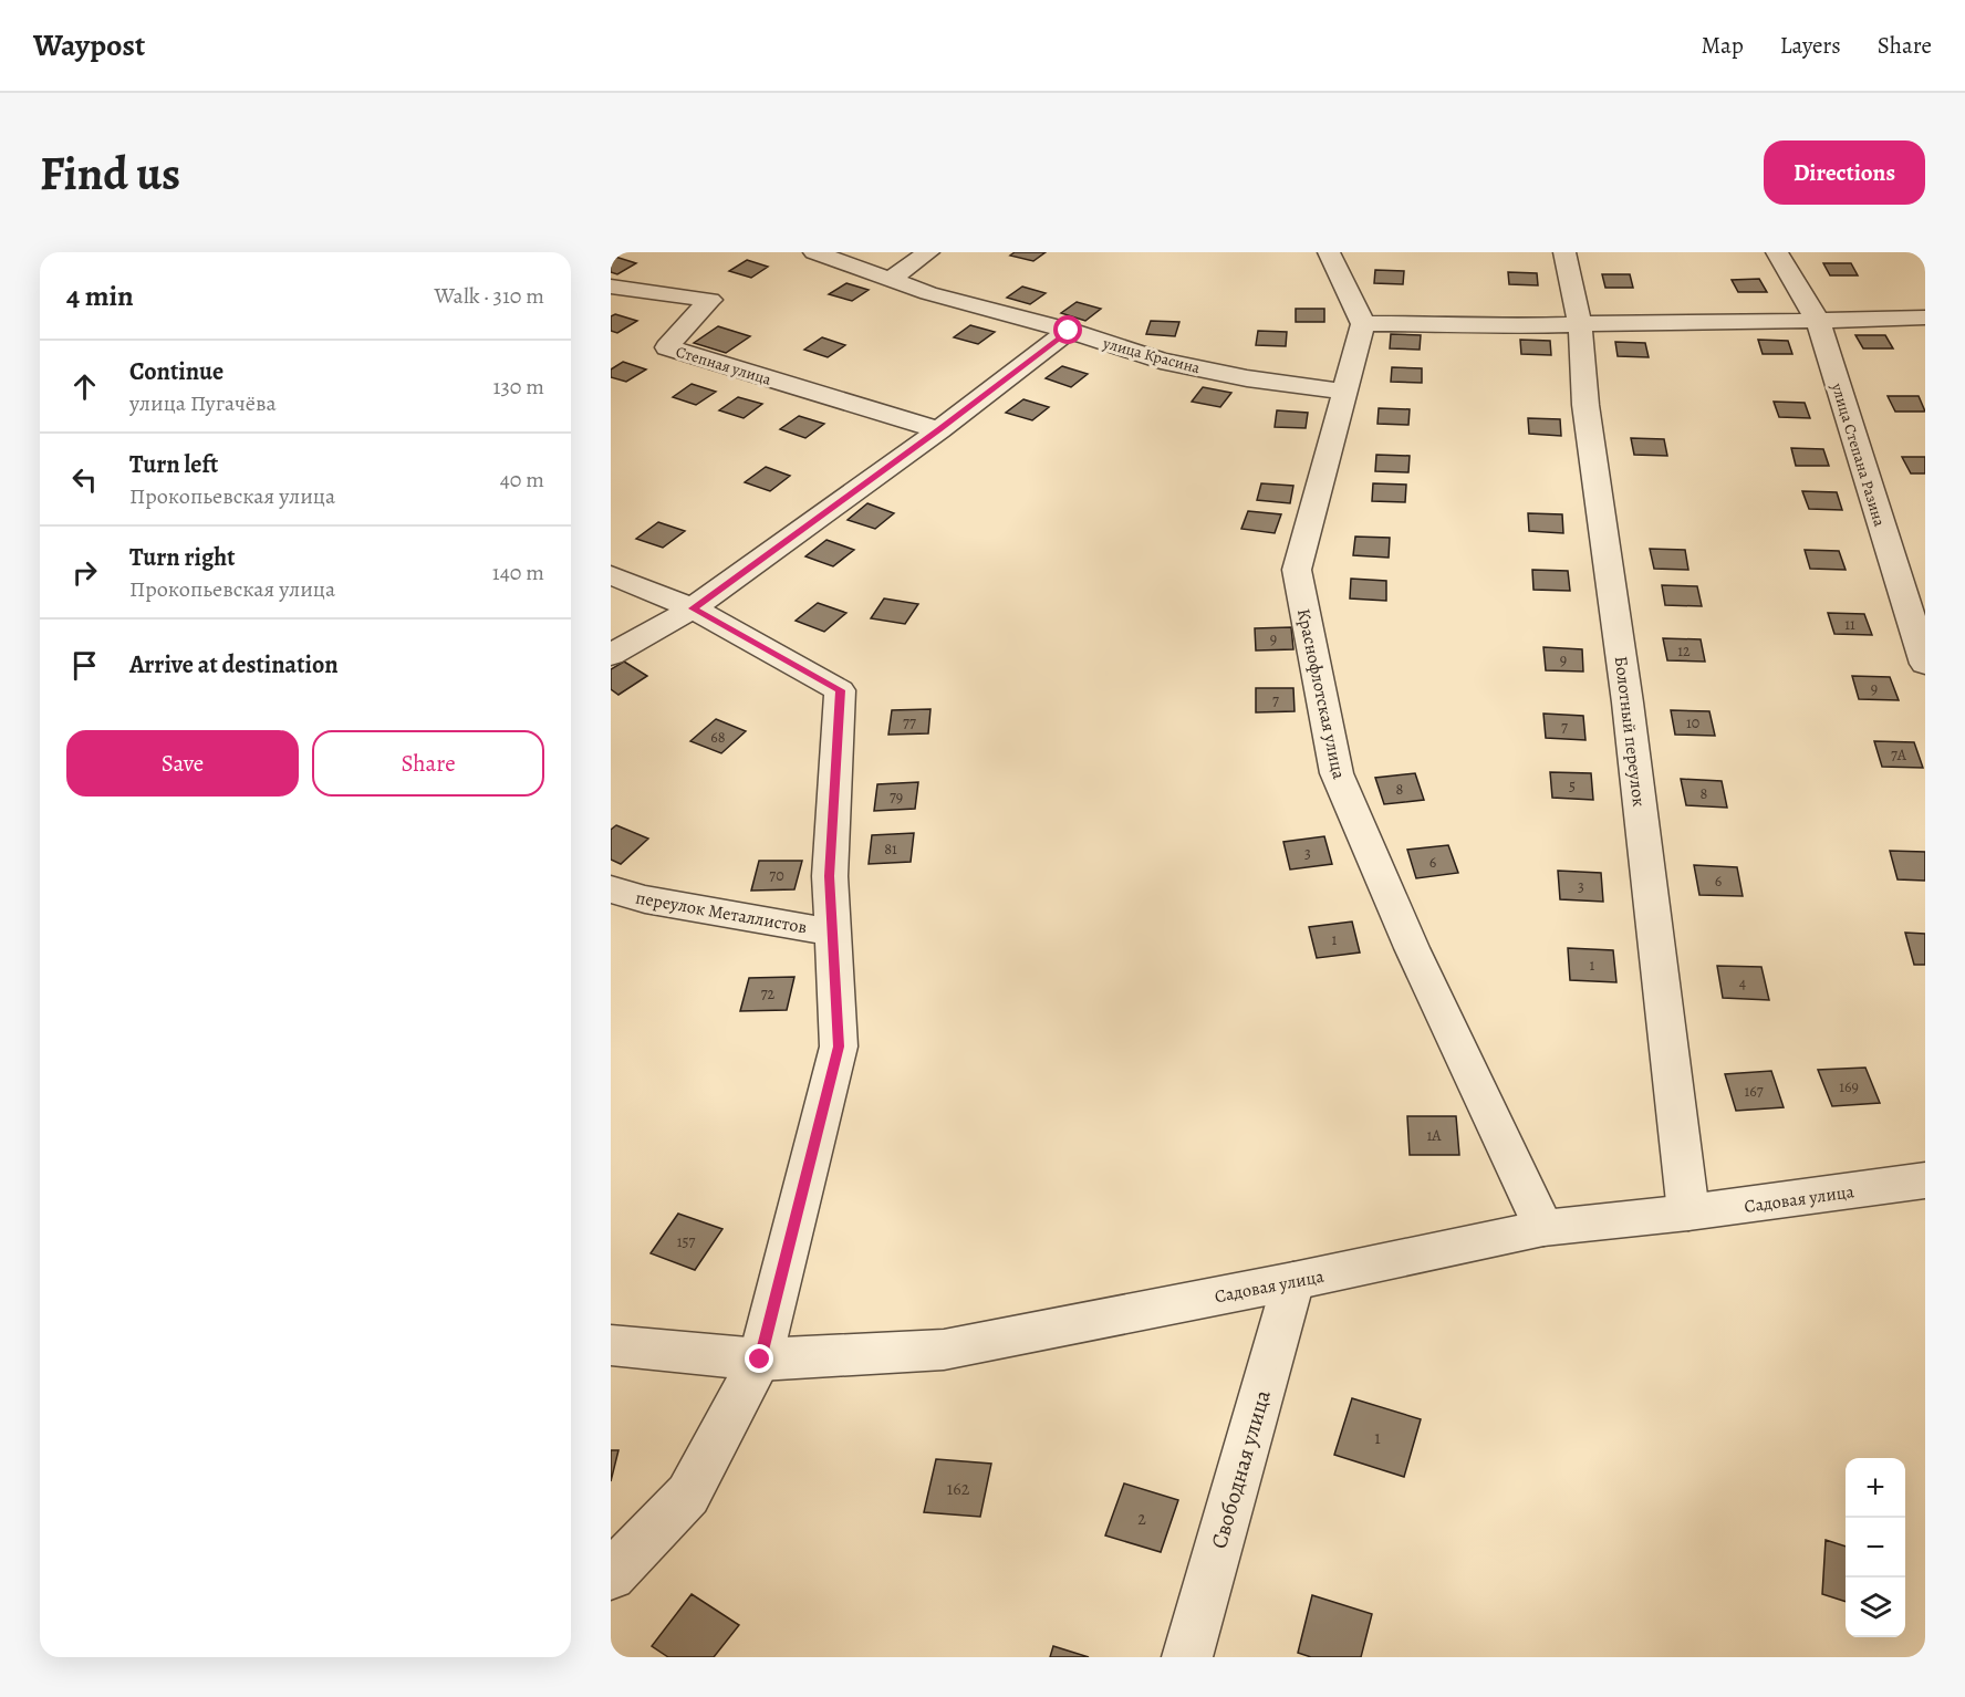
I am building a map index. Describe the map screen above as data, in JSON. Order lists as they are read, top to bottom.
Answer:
{
  "streets": {
    "street": [
      "улица Красина",
      "Степная улица",
      "улица Степана Разина",
      "Краснофлотская улица",
      "Болотный переулок",
      "переулок Металлистов",
      "Садовая улица",
      "Свободная улица"
    ]
  },
  "crossings": [
    ["улица Красина", "Краснофлотская улица"],
    ["Краснофлотская улица", "Садовая улица"],
    ["Болотный переулок", "Садовая улица"],
    ["Садовая улица", "Свободная улица"]
  ],
  "house_numbers": [
    "11",
    "9",
    "12",
    "9",
    "9",
    "7",
    "77",
    "10",
    "7",
    "68",
    "7А",
    "5",
    "8",
    "8",
    "79",
    "81",
    "3",
    "6",
    "70",
    "6",
    "3",
    "1",
    "1",
    "4",
    "72",
    "169",
    "167",
    "1А",
    "157",
    "1",
    "162",
    "2"
  ],
  "page": {
    "header": "Waypost",
    "nav": ["Map", "Layers", "Share"],
    "buttons": [
      "Directions",
      ["Save", "Share"]
    ],
    "title": "Find us",
    "heading": ["4 min", "Walk · 310 m"],
    "list": [
      ["Continue", "улица Пугачёва", "130 m"],
      ["Turn left", "Прокопьевская улица", "40 m"],
      ["Turn right", "Прокопьевская улица", "140 m"],
      "Arrive at destination"
    ],
    "map_buttons": ["+", "−"]
  }
}
